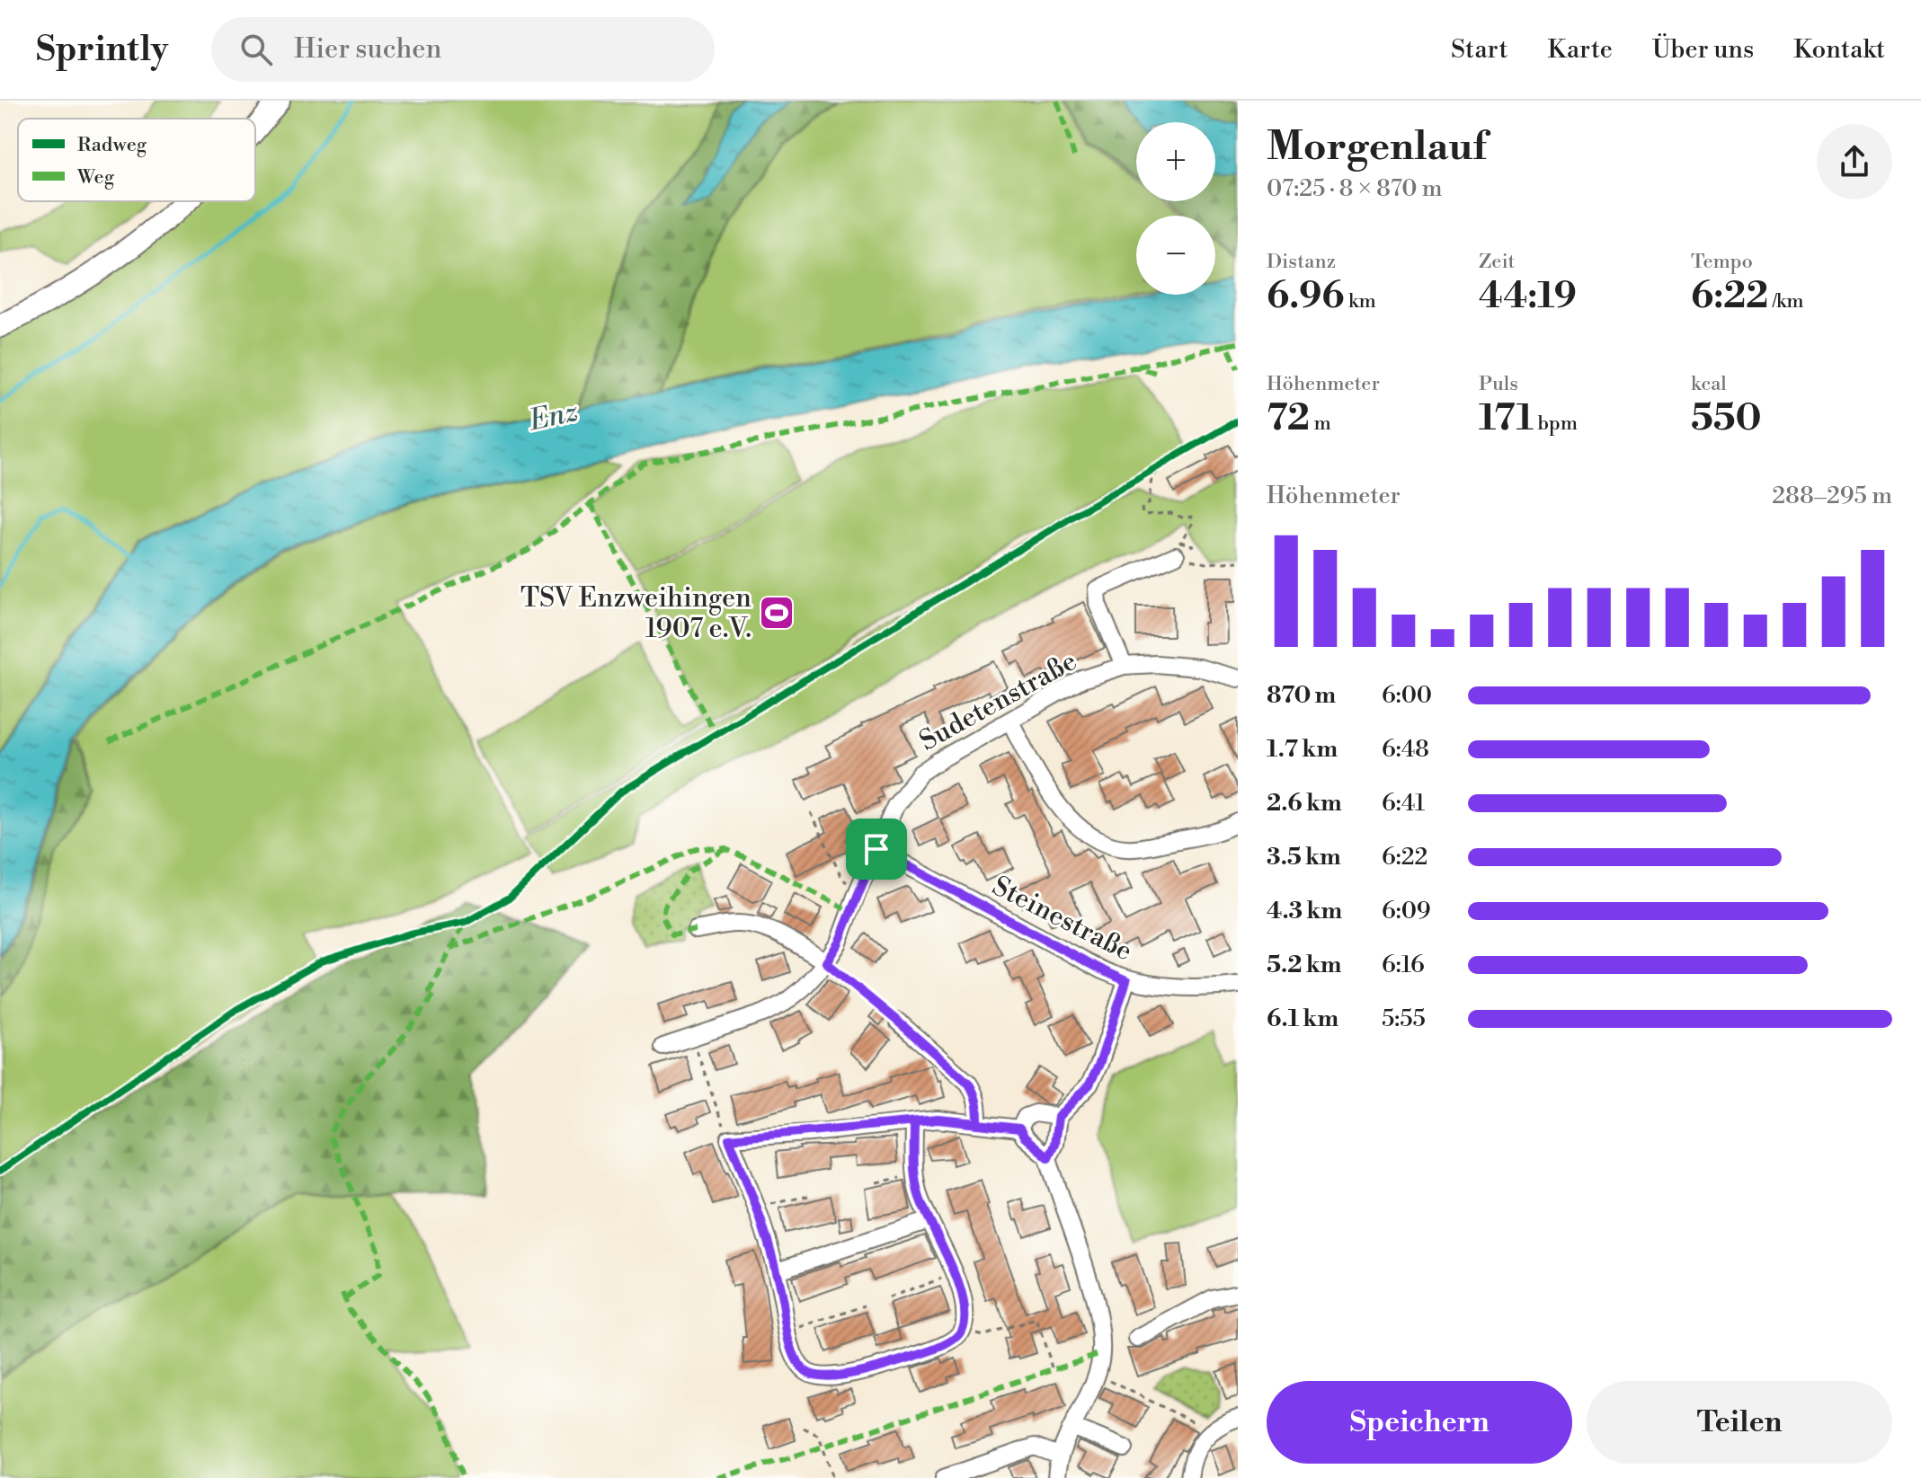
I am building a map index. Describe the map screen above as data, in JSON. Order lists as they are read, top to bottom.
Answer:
{
  "streets": {
    "street": ["Sudetenstraße", "Steinestraße"]
  },
  "crossings": [
    ["Sudetenstraße", "Steinestraße"]
  ],
  "water": ["Enz"],
  "places": {
    "sports": ["TSV Enzweihingen 1907 e.V."]
  },
  "legend": ["Radweg", "Weg"],
  "page": {
    "header": "Sprintly",
    "search": "Hier suchen",
    "nav": [
      "Start",
      "Karte",
      "Über uns",
      "Kontakt"
    ],
    "heading": ["Morgenlauf", "07:25 · 8 × 870 m"],
    "map_buttons": ["+", "−"],
    "stats": [
      ["Distanz", "6.96 km"],
      ["Zeit", "44:19"],
      ["Tempo", "6:22 /km"],
      ["Höhenmeter", "72 m"],
      ["Puls", "171 bpm"],
      ["kcal", "550"]
    ],
    "chart": ["Höhenmeter", "288–295 m"],
    "list": [
      {
        "name": "870 m",
        "note": "6:00"
      },
      {
        "name": "1.7 km",
        "note": "6:48"
      },
      {
        "name": "2.6 km",
        "note": "6:41"
      },
      {
        "name": "3.5 km",
        "note": "6:22"
      },
      {
        "name": "4.3 km",
        "note": "6:09"
      },
      {
        "name": "5.2 km",
        "note": "6:16"
      },
      {
        "name": "6.1 km",
        "note": "5:55"
      }
    ],
    "buttons": ["Speichern", "Teilen"]
  }
}
